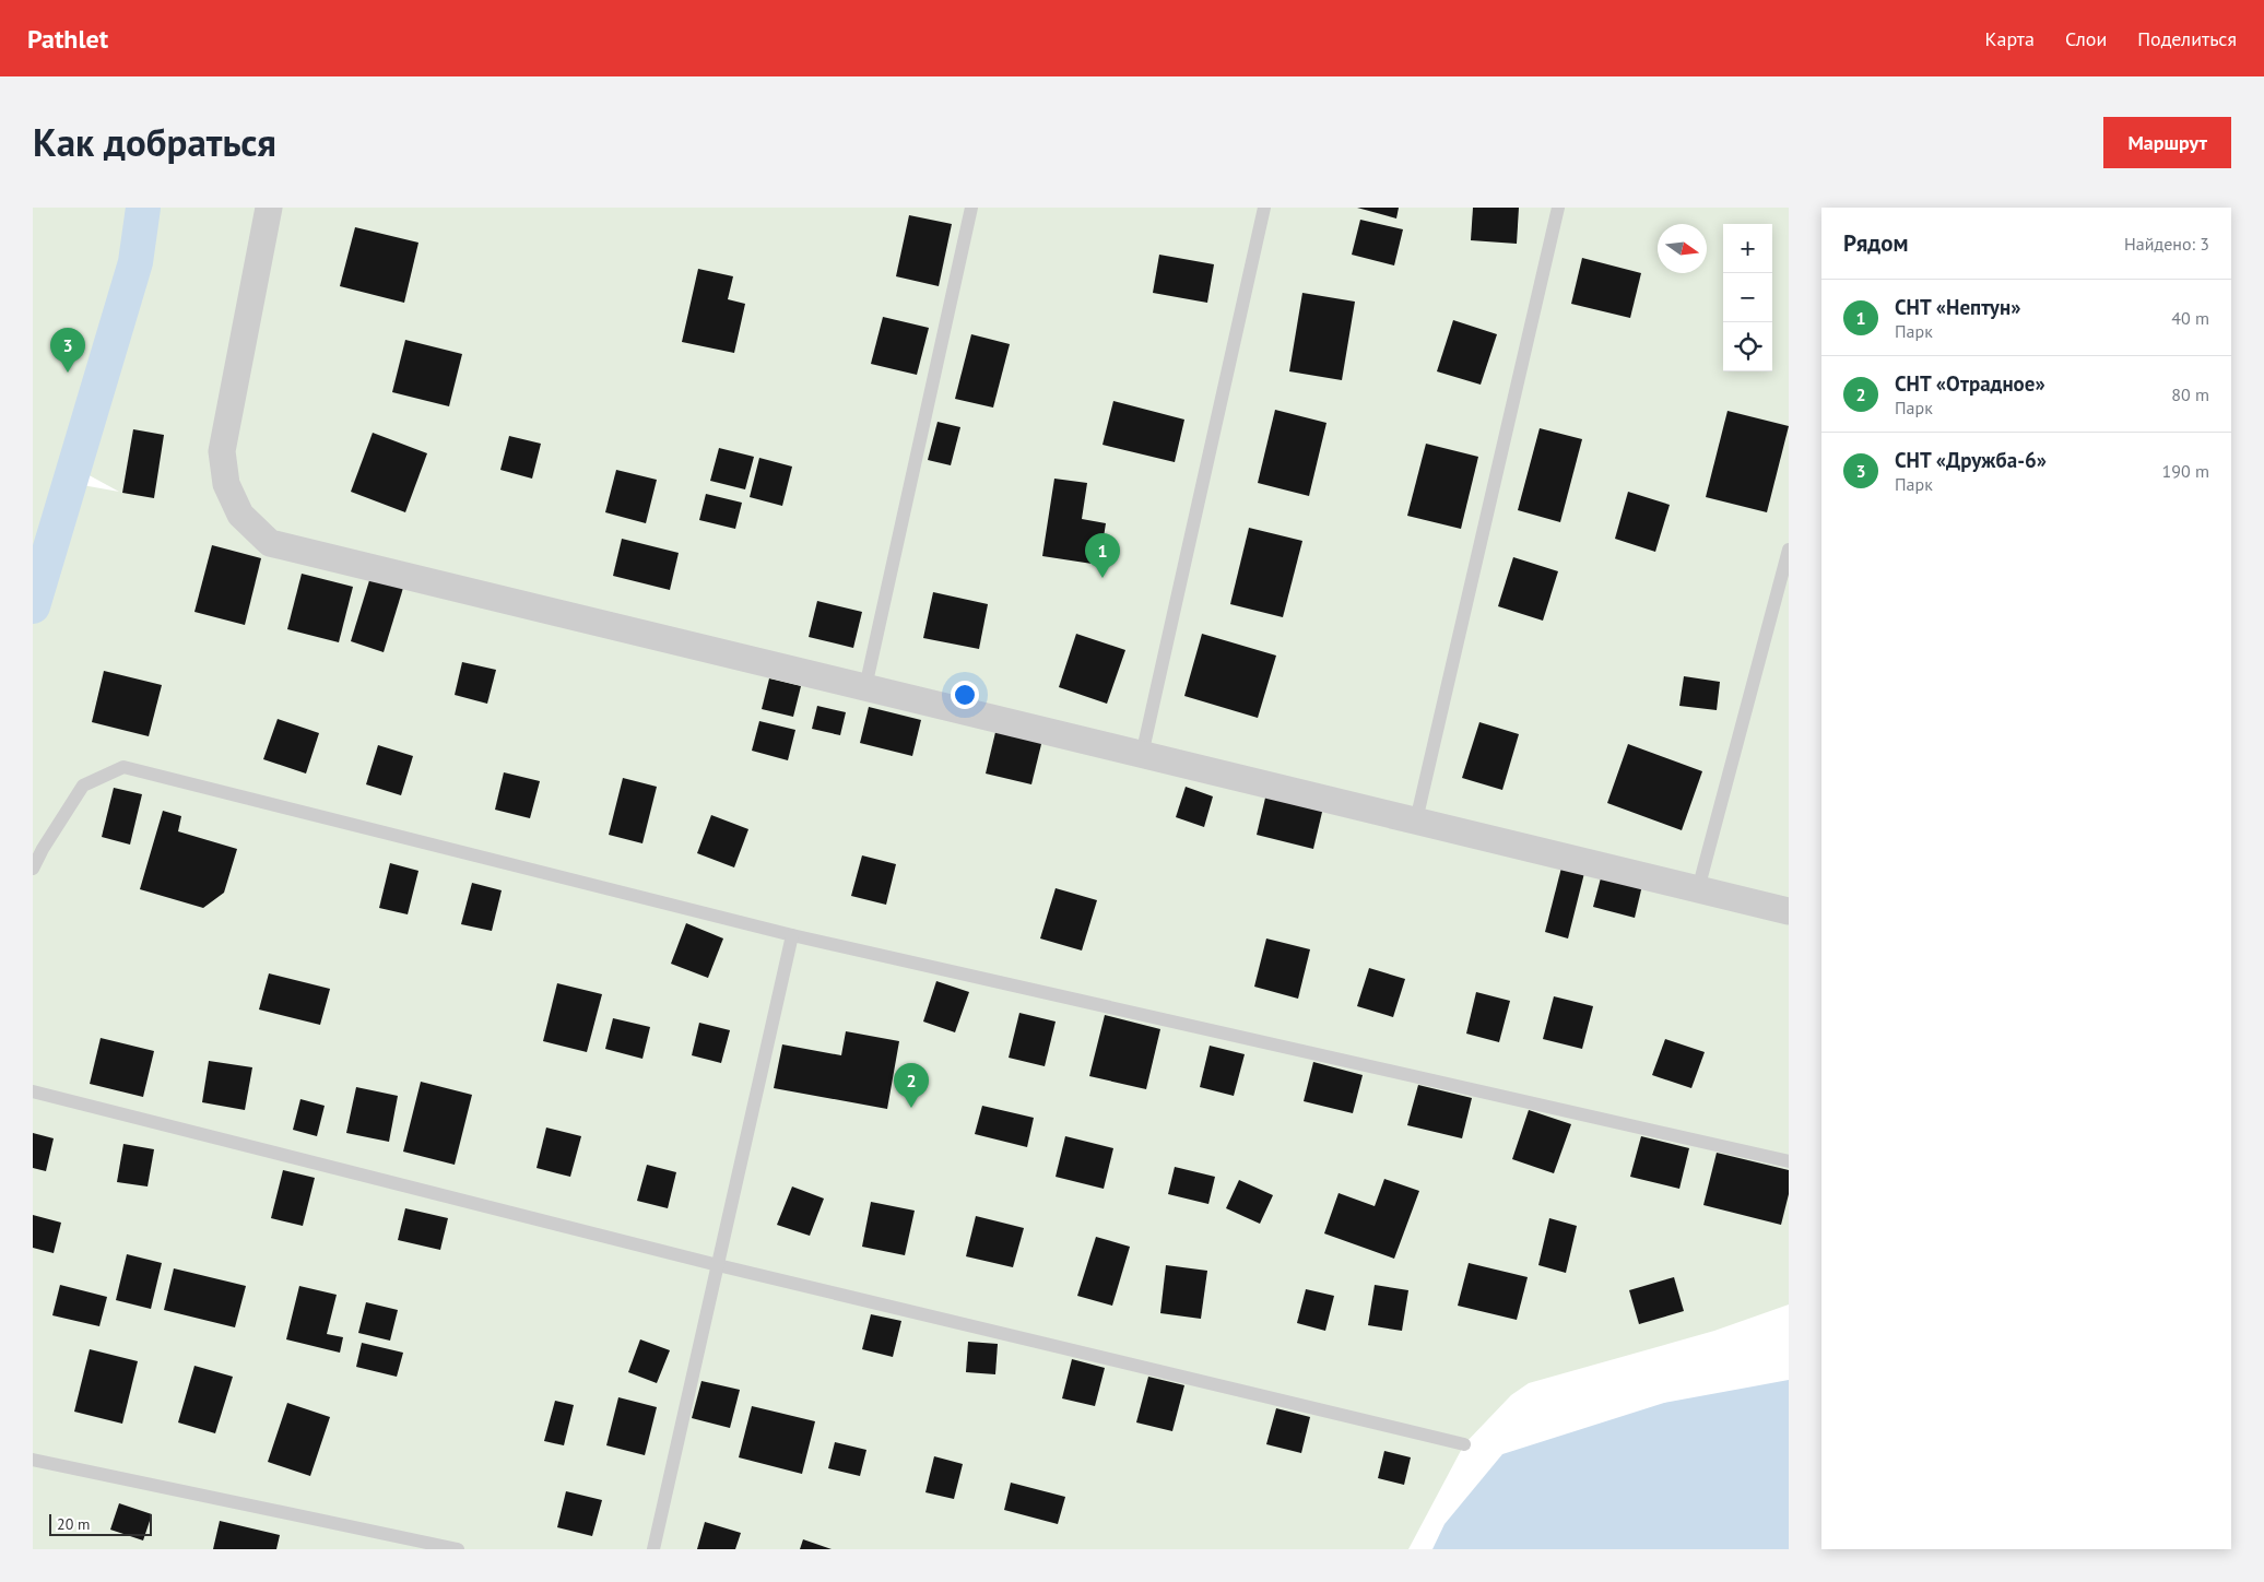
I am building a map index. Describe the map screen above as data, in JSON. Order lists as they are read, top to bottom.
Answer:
{
  "scale_bar": "20 m",
  "north": "right",
  "page": {
    "header": "Pathlet",
    "nav": ["Карта", "Слои", "Поделиться"],
    "title": "Как добраться",
    "buttons": "Маршрут",
    "heading": ["Рядом", "Найдено: 3"],
    "map_buttons": ["+", "−"],
    "list": [
      {
        "mark": "1",
        "name": "СНТ «Нептун»",
        "note": "Парк",
        "value": "40 m"
      },
      {
        "mark": "2",
        "name": "СНТ «Отрадное»",
        "note": "Парк",
        "value": "80 m"
      },
      {
        "mark": "3",
        "name": "СНТ «Дружба-6»",
        "note": "Парк",
        "value": "190 m"
      }
    ],
    "pins": ["3", "1", "2"],
    "scale": "20 m"
  }
}
